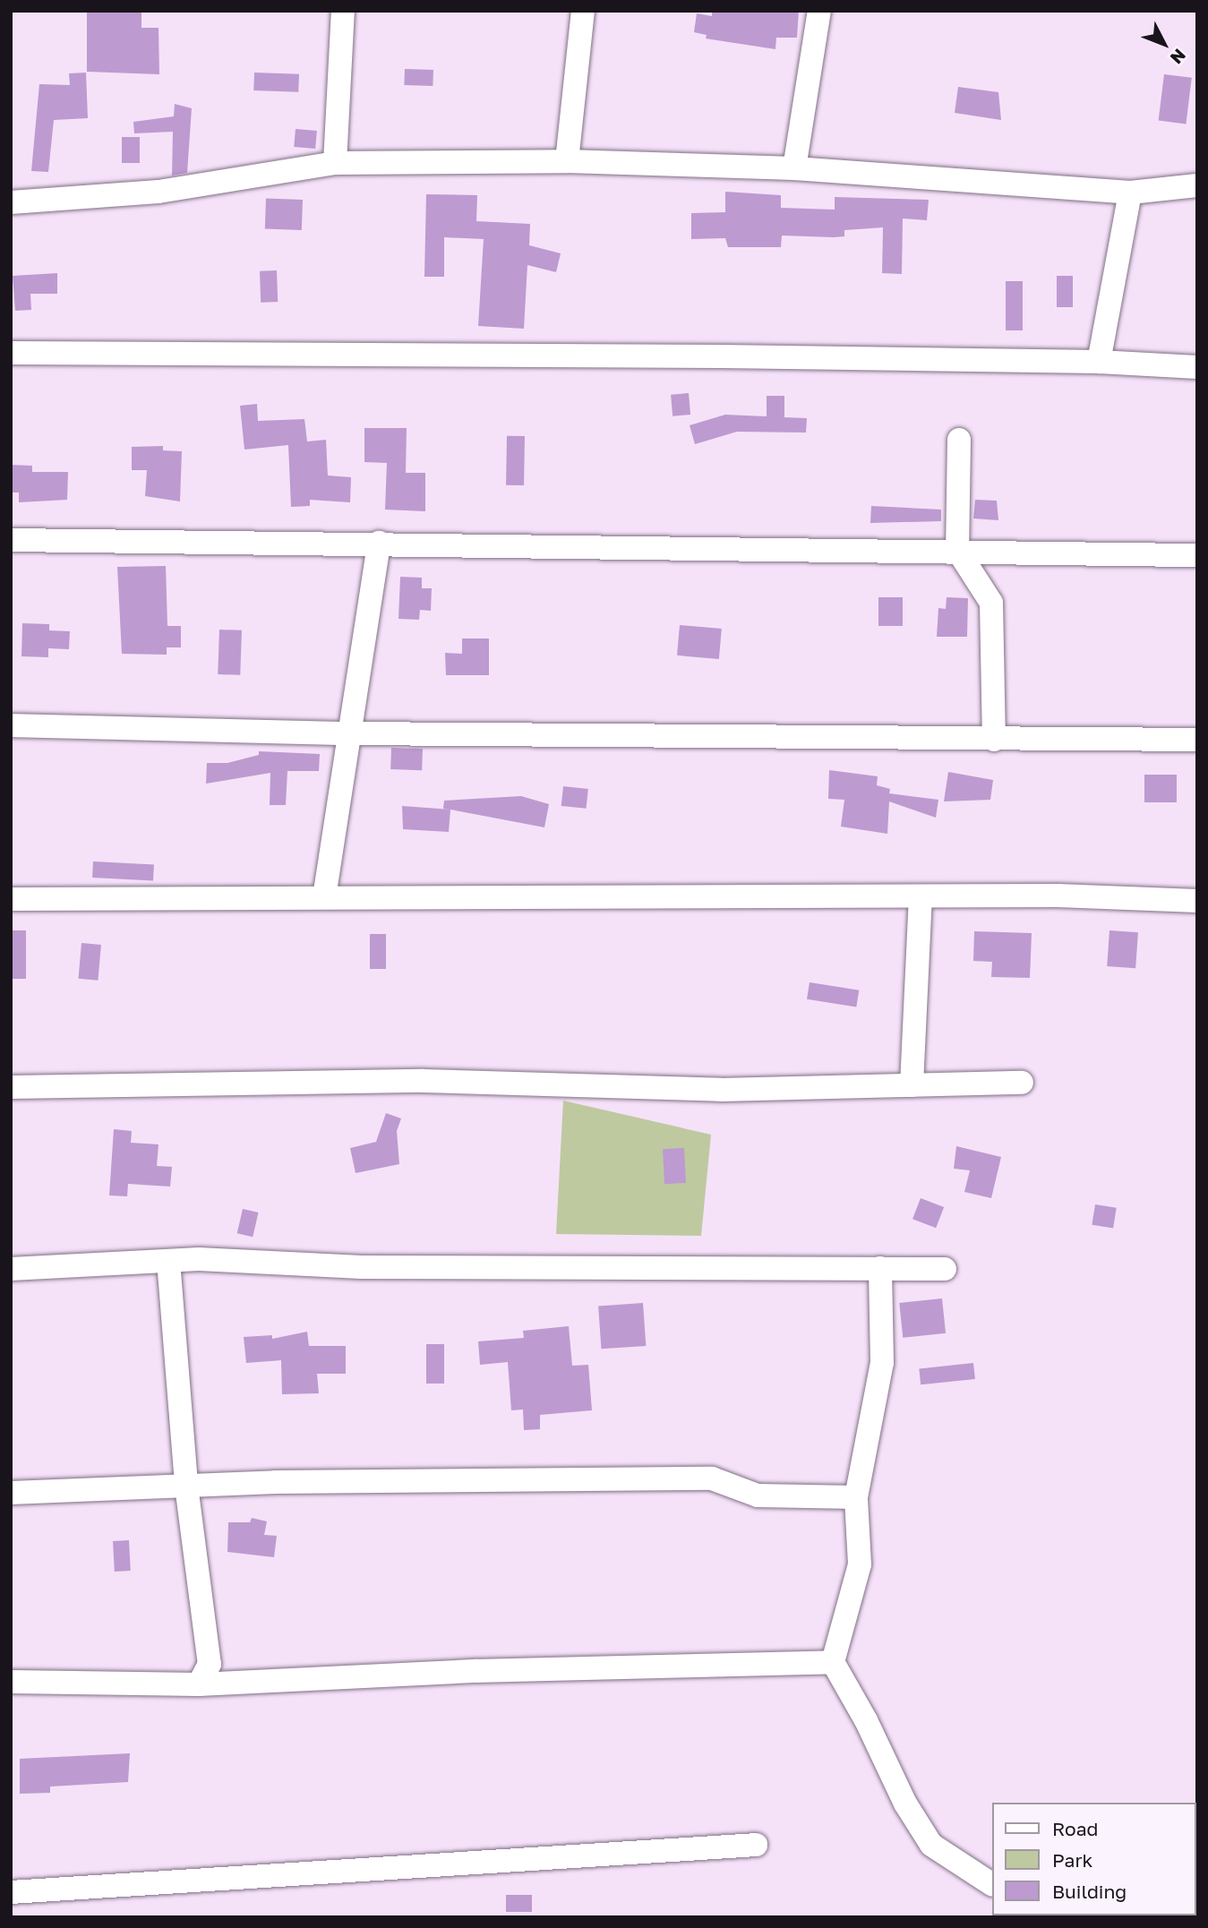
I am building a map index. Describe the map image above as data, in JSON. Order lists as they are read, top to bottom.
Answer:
{
  "legend": ["Road", "Park", "Building"],
  "north": "bottom right"
}
